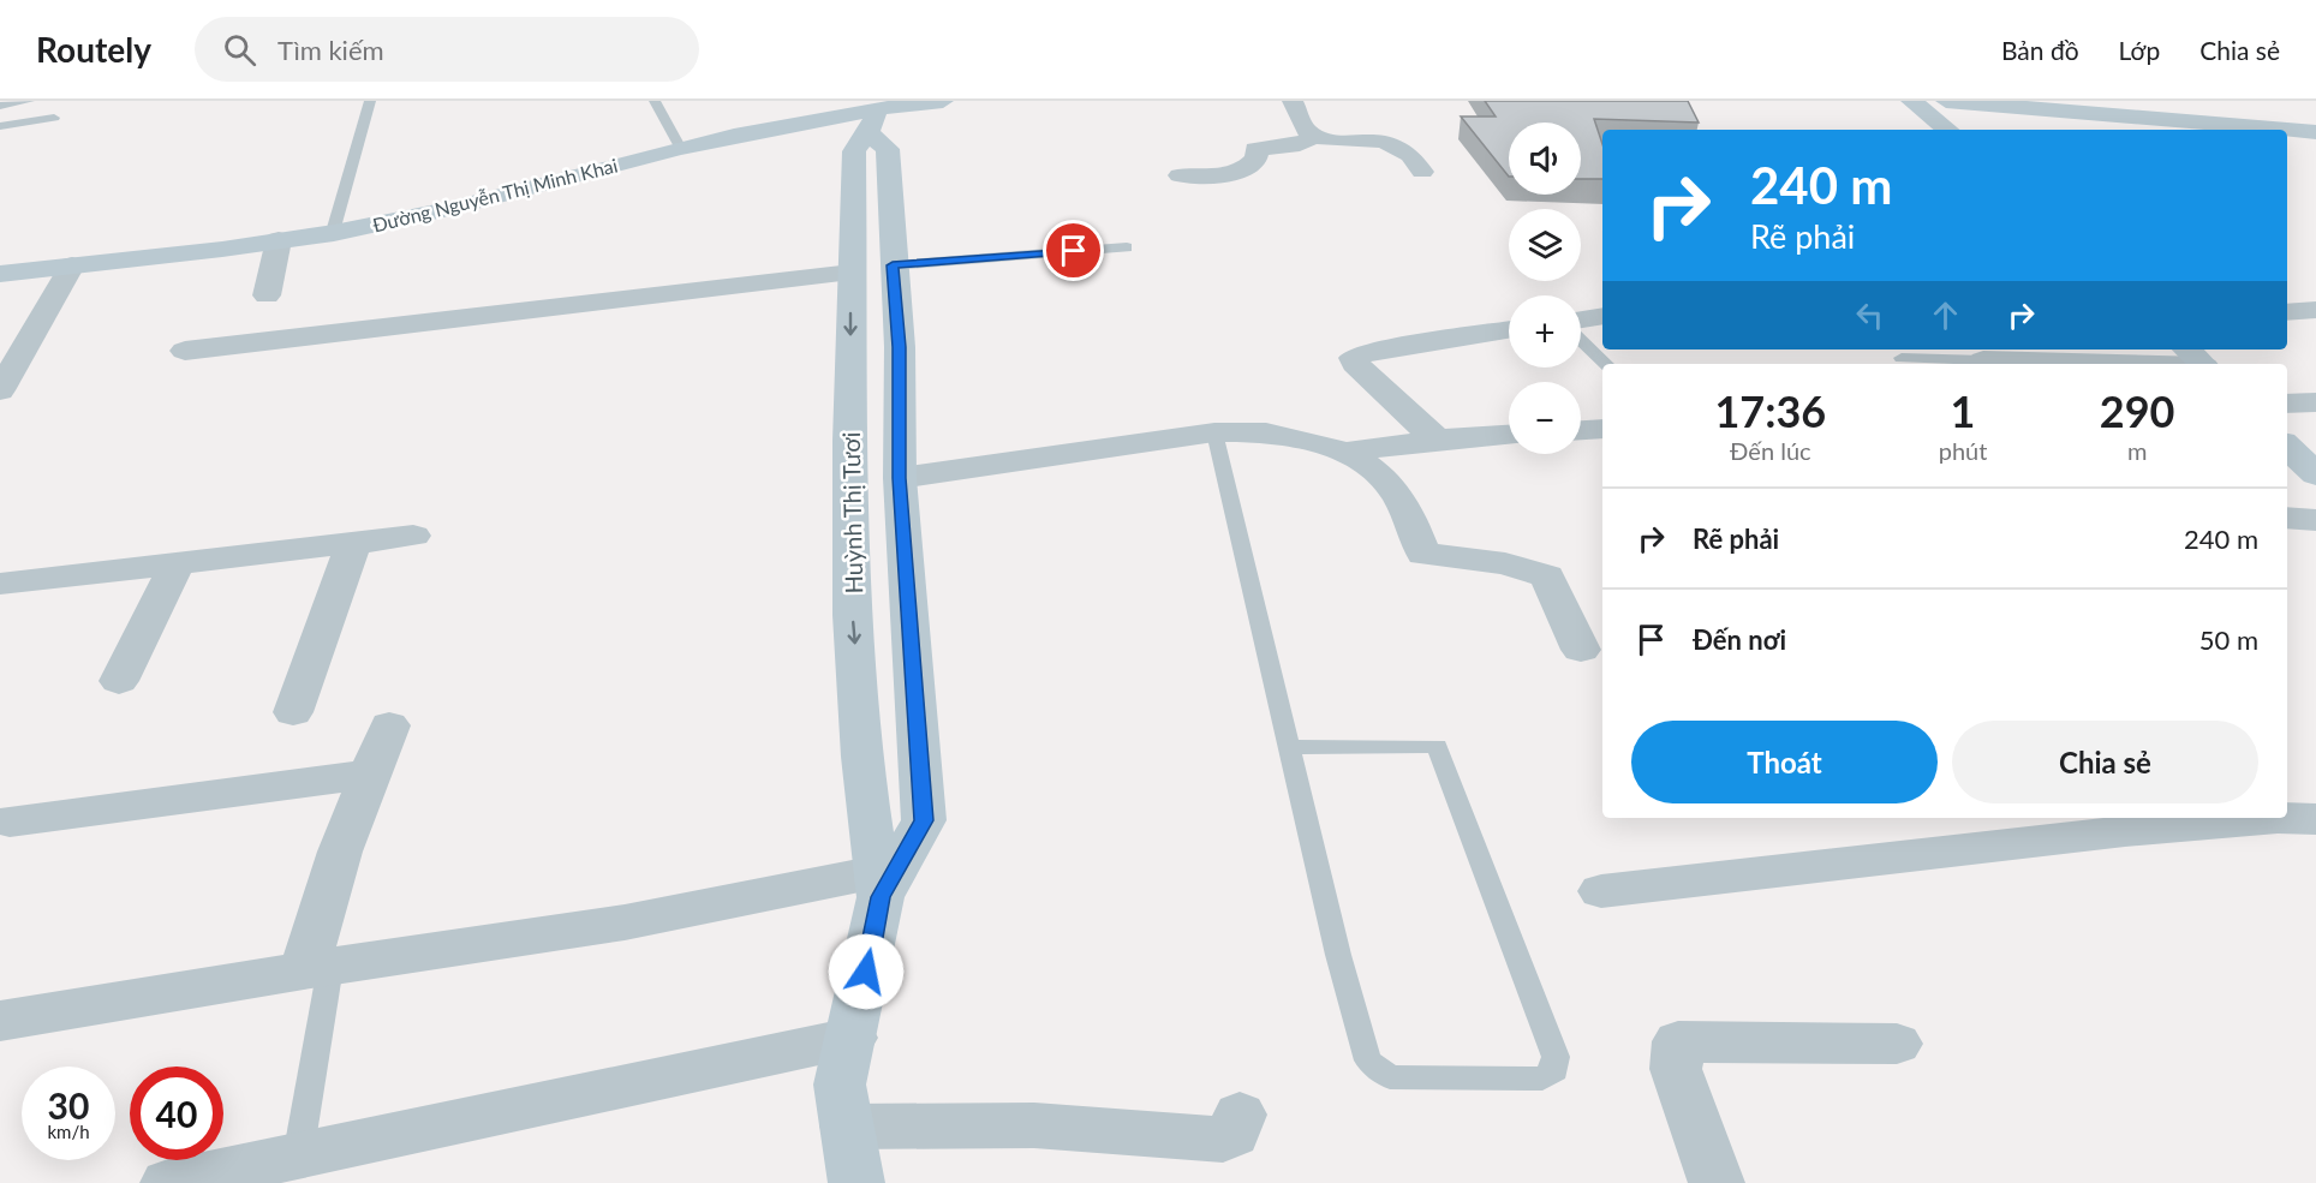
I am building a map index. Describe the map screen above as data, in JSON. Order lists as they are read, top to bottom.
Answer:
{
  "streets": {
    "street": ["Đường Nguyễn Thị Minh Khai", "Huỳnh Thị Tươi"]
  },
  "crossings": [
    ["Đường Nguyễn Thị Minh Khai", "Huỳnh Thị Tươi"]
  ],
  "page": {
    "header": "Routely",
    "search": "Tìm kiếm",
    "nav": ["Bản đồ", "Lớp", "Chia sẻ"],
    "map_buttons": ["+", "−"],
    "turn": ["240 m", "Rẽ phải"],
    "eta": [
      "17:36",
      "Đến lúc",
      "1",
      "phút",
      "290",
      "m"
    ],
    "list": [
      {
        "name": "Rẽ phải",
        "value": "240 m"
      },
      {
        "name": "Đến nơi",
        "value": "50 m"
      }
    ],
    "buttons": ["Thoát", "Chia sẻ"],
    "speed": "30 km/h",
    "limit": "40"
  }
}
